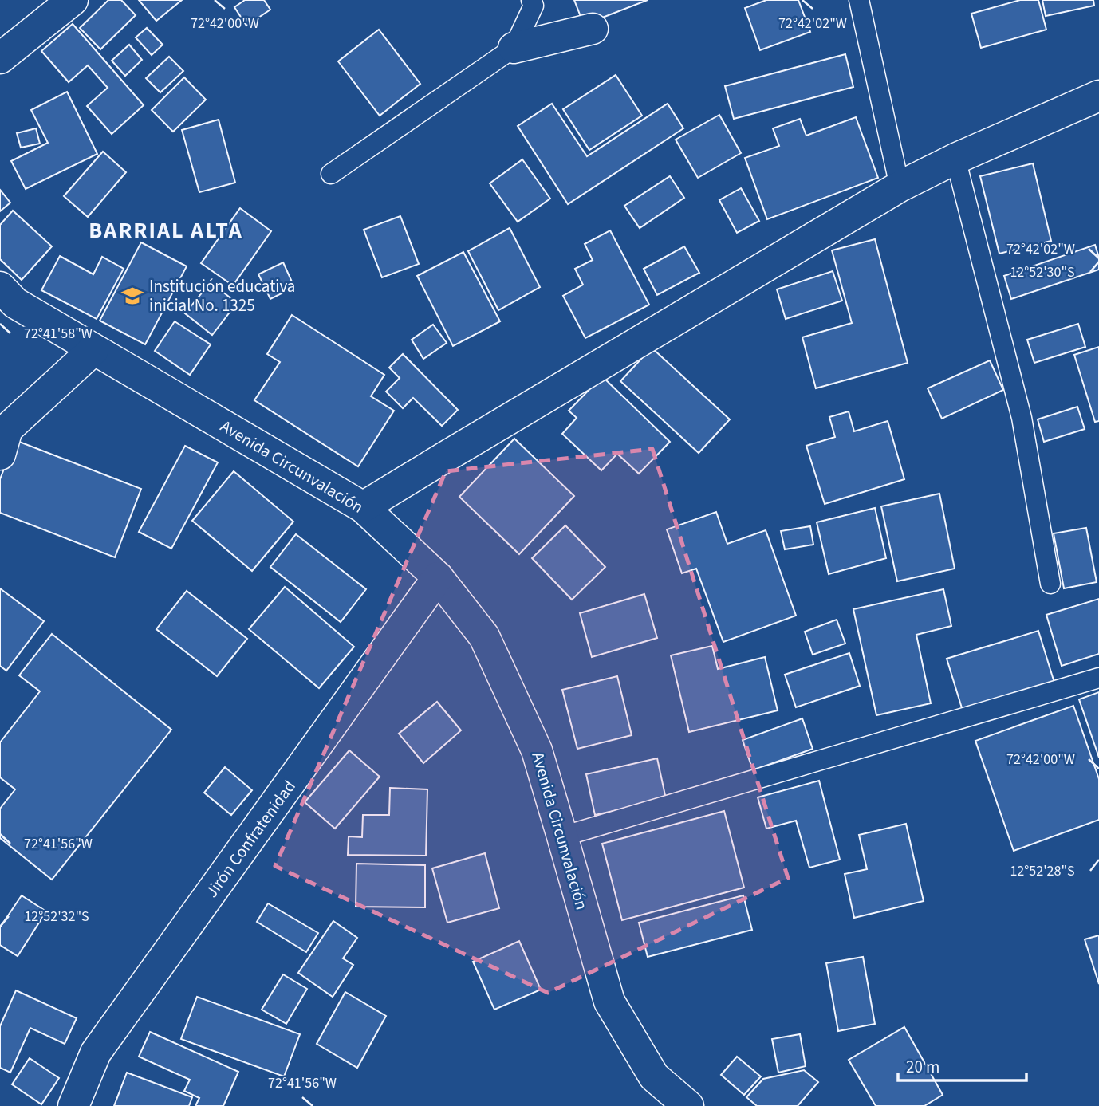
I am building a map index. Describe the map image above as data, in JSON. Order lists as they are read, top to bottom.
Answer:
{
  "streets": {
    "street": ["Avenida Circunvalación", "Jirón Confratenidad"]
  },
  "crossings": [
    ["Avenida Circunvalación", "Jirón Confratenidad"]
  ],
  "districts": ["BARRIAL ALTA"],
  "places": {
    "school or university": ["Institución educativa inicial No. 1325"]
  },
  "scale_bar": "20 m",
  "coordinates": [
    "72°42'00\"W",
    "72°42'02\"W",
    "12°52'30\"S",
    "72°41'58\"W",
    "72°41'56\"W",
    "12°52'28\"S",
    "12°52'32\"S"
  ]
}
